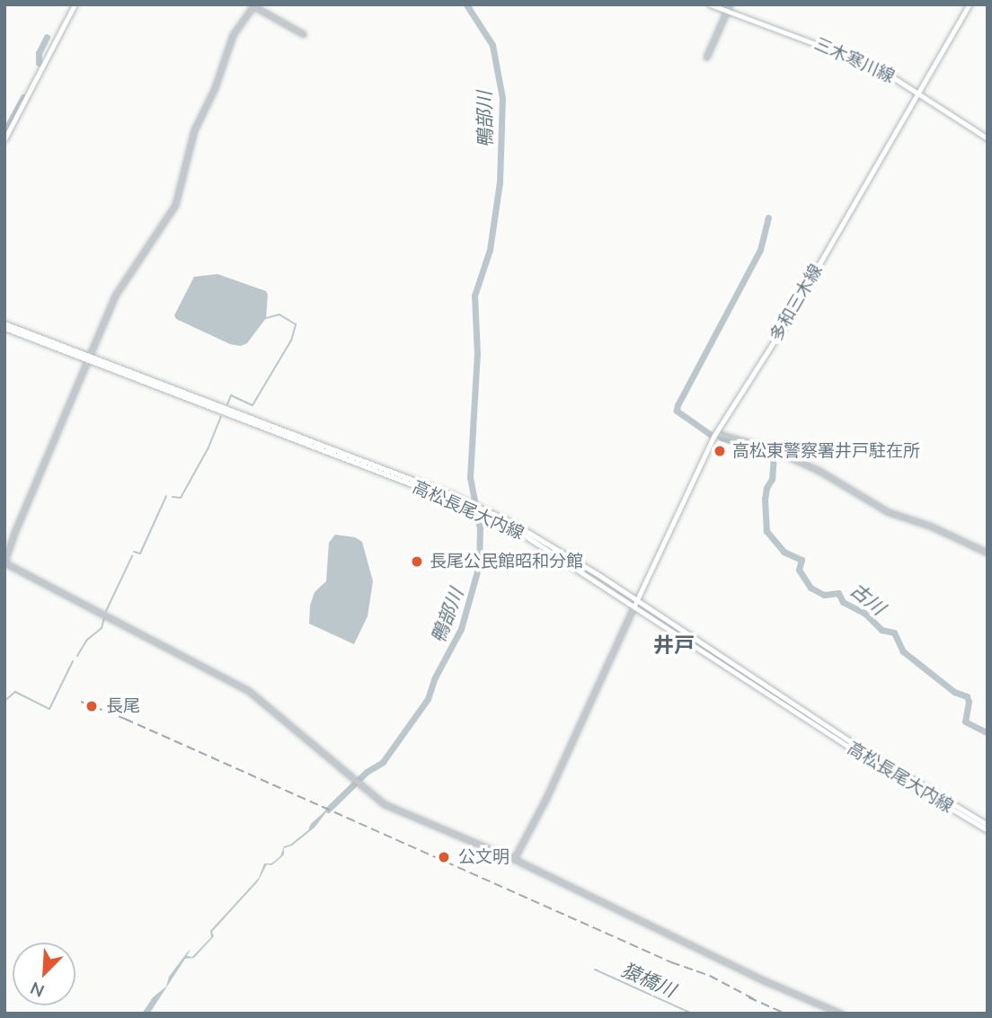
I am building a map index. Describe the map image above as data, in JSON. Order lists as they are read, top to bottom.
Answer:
{
  "streets": {
    "main road": ["三木寒川線", "多和三木線", "高松長尾大内線"]
  },
  "crossings": [
    ["三木寒川線", "多和三木線"],
    ["多和三木線", "高松長尾大内線"]
  ],
  "districts": ["井戸"],
  "water": ["鴨部川", "古川", "猿橋川"],
  "places": [
    "高松東警察署井戸駐在所",
    "長尾公民館昭和分館",
    "長尾",
    "公文明"
  ],
  "north": "bottom left"
}
